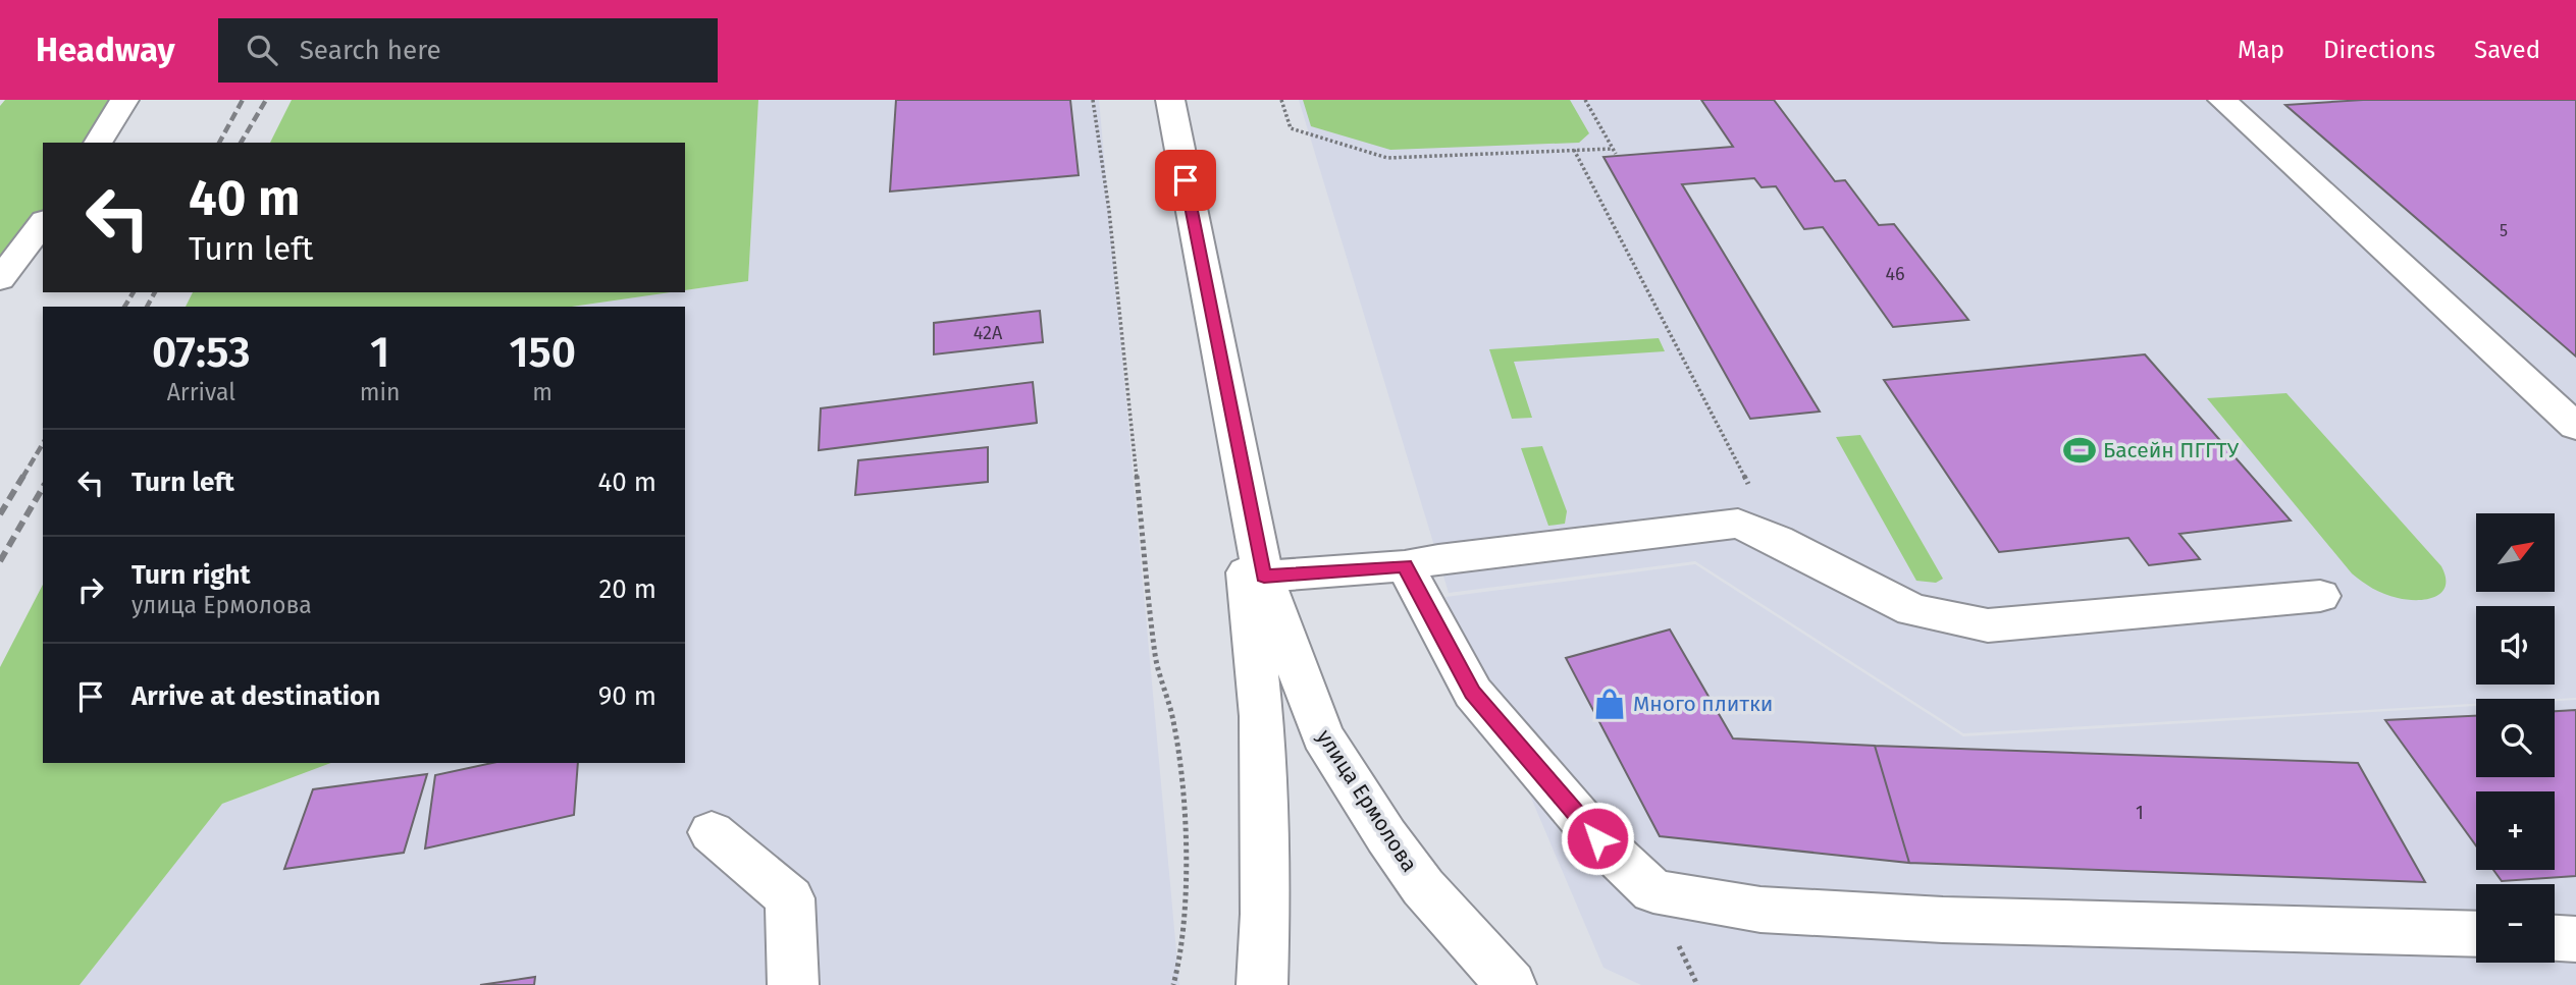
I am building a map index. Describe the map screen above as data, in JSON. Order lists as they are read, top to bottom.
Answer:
{
  "streets": {
    "main road": ["улица Ермолова"]
  },
  "places": {
    "sports": ["Басейн ПГГТУ"],
    "shop": ["Много плитки"]
  },
  "house_numbers": [
    "5",
    "46",
    "42А",
    "1"
  ],
  "north": "top right",
  "page": {
    "header": "Headway",
    "search": "Search here",
    "nav": ["Map", "Directions", "Saved"],
    "turn": ["40 m", "Turn left"],
    "eta": [
      "07:53",
      "Arrival",
      "1",
      "min",
      "150",
      "m"
    ],
    "list": [
      {
        "name": "Turn left",
        "value": "40 m"
      },
      {
        "name": "Turn right",
        "note": "улица Ермолова",
        "value": "20 m"
      },
      {
        "name": "Arrive at destination",
        "value": "90 m"
      }
    ],
    "map_buttons": ["+", "−"]
  }
}
